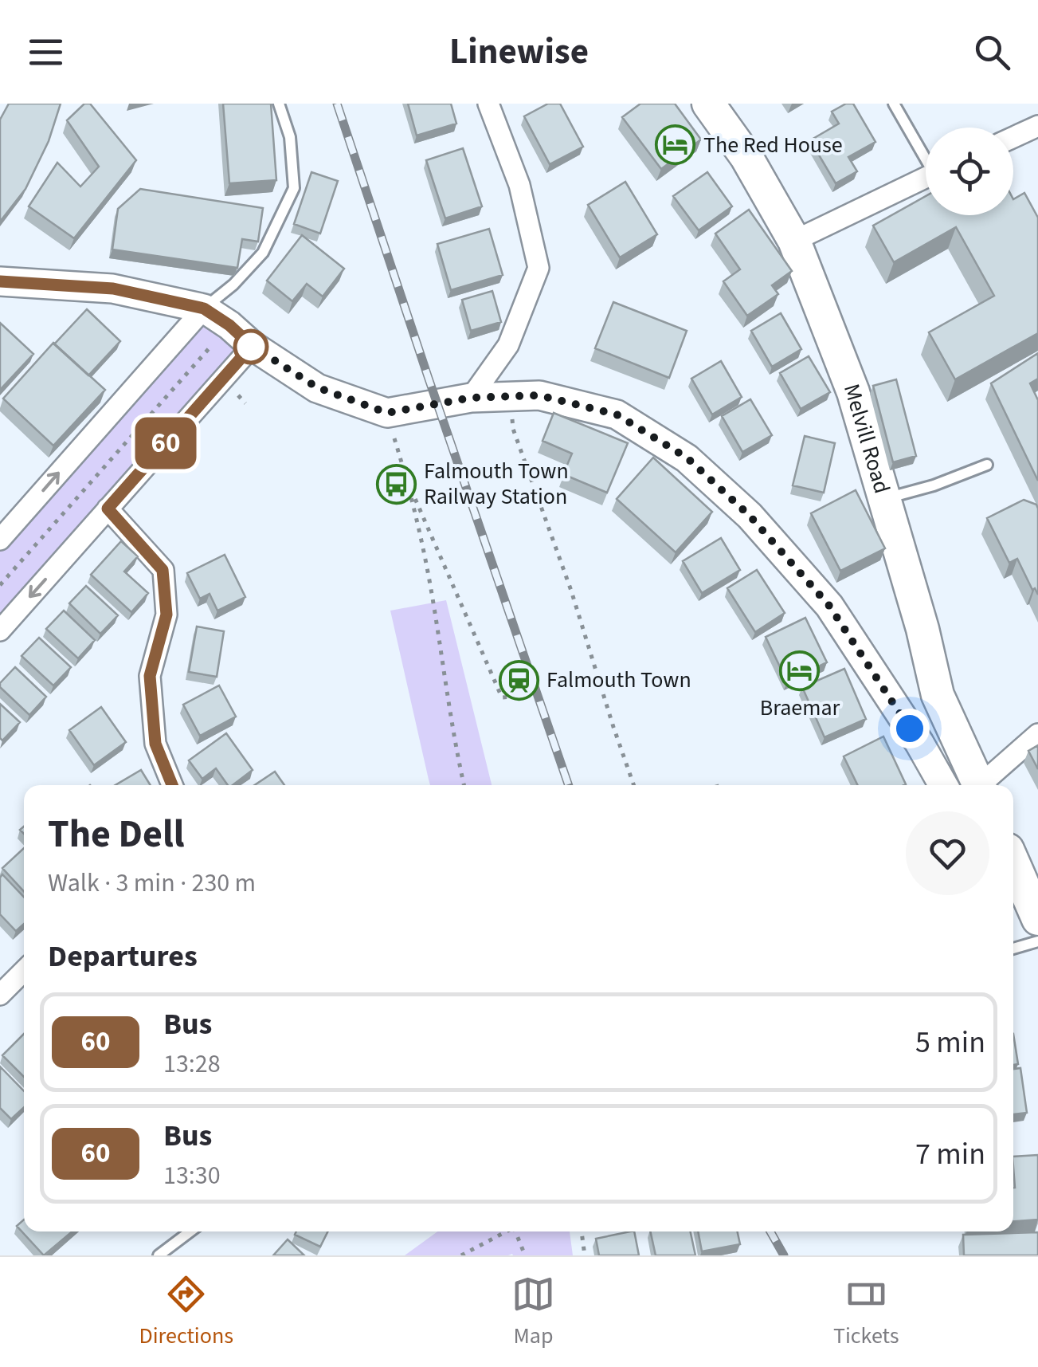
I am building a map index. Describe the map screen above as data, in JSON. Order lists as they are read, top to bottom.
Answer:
{
  "streets": {
    "main road": ["Melvill Road"]
  },
  "places": {
    "hotel": ["The Red House", "Braemar"],
    "bus stop": ["Falmouth Town Railway Station"],
    "station": ["Falmouth Town"]
  },
  "lines": ["bus line 60"],
  "page": {
    "header": "Linewise",
    "on_map": "60",
    "heading": [
      ["The Dell", "Walk · 3 min · 230 m"],
      "Departures"
    ],
    "list": [
      {
        "mark": "60",
        "name": "Bus",
        "note": "13:28",
        "value": "5 min"
      },
      {
        "mark": "60",
        "name": "Bus",
        "note": "13:30",
        "value": "7 min"
      }
    ],
    "tabs": ["Directions", "Map", "Tickets"]
  }
}
